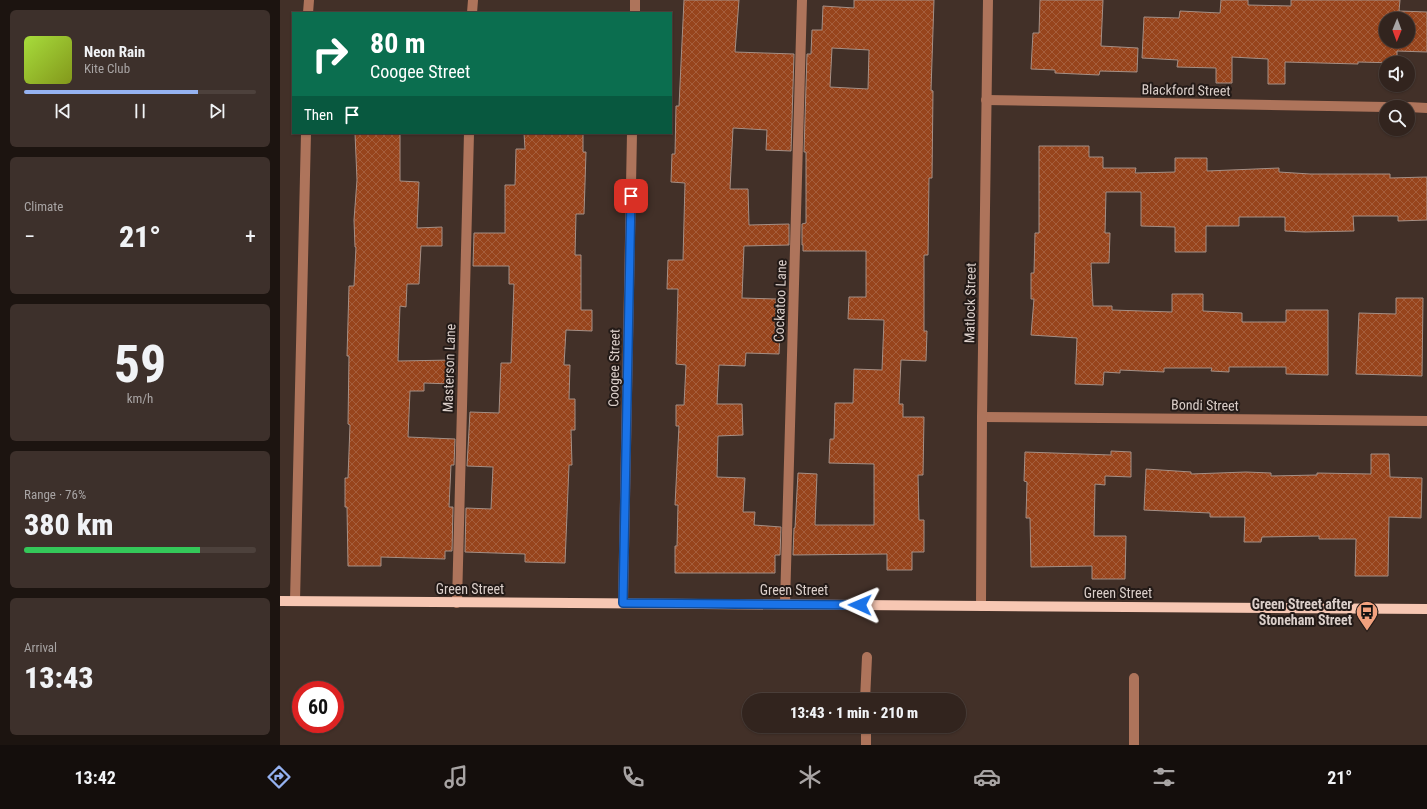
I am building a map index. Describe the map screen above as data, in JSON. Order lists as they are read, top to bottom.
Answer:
{
  "streets": {
    "main road": ["Green Street"],
    "street": [
      "Blackford Street",
      "Cockatoo Lane",
      "Matlock Street",
      "Masterson Lane",
      "Coogee Street",
      "Bondi Street"
    ]
  },
  "crossings": [
    ["Blackford Street", "Matlock Street"],
    ["Cockatoo Lane", "Green Street"],
    ["Matlock Street", "Bondi Street"],
    ["Matlock Street", "Green Street"],
    ["Masterson Lane", "Green Street"],
    ["Coogee Street", "Green Street"]
  ],
  "places": {
    "bus stop": ["Green Street after Stoneham Street"]
  },
  "north": "bottom",
  "page": {
    "turn": ["80 m", "Coogee Street"],
    "song": ["Neon Rain", "Kite Club"],
    "then": "Then",
    "tile": [
      "Climate",
      ["59", "km/h"],
      ["Range · 76%", "380 km"],
      ["Arrival", "13:43"]
    ],
    "heat": ["−", "21°", "+"],
    "limit": "60",
    "trip": "13:43 · 1 min · 210 m",
    "tabs": ["13:42", "21°"]
  }
}
